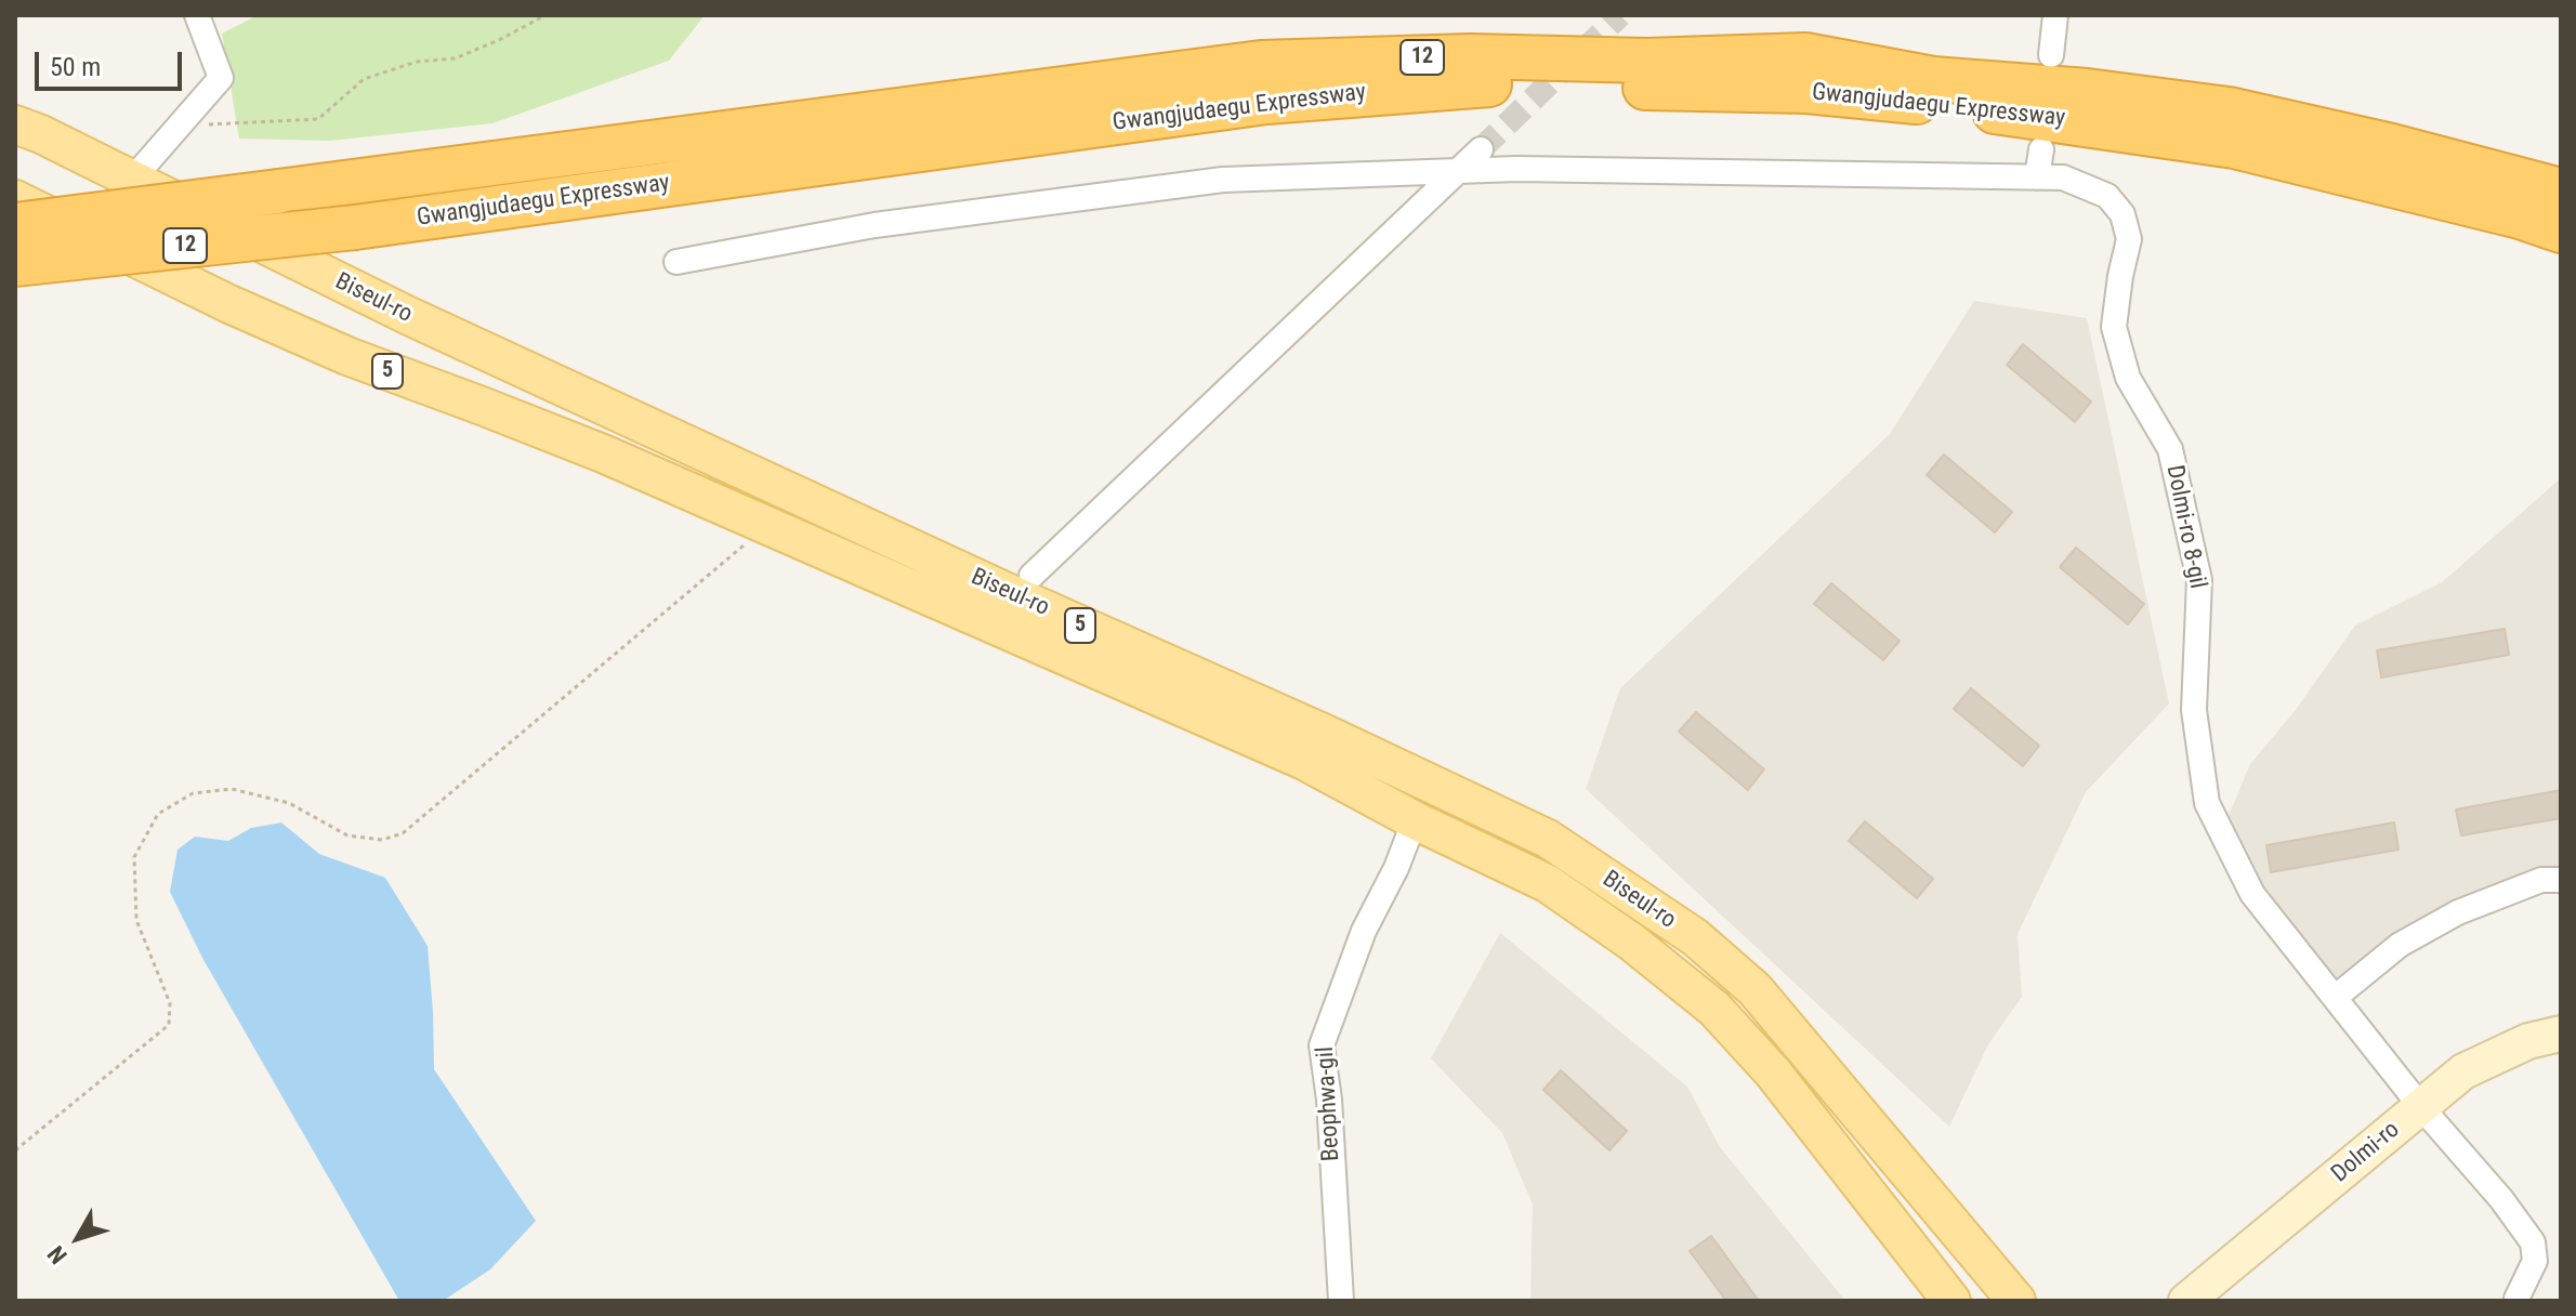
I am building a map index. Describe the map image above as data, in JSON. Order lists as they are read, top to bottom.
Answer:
{
  "streets": {
    "highway": ["12", "Gwangjudaegu Expressway"],
    "main road": ["Biseul-ro", "5", "Dolmi-ro"],
    "street": ["Dolmi-ro 8-gil", "Beophwa-gil"]
  },
  "crossings": [
    ["Biseul-ro", "Beophwa-gil"],
    ["Dolmi-ro 8-gil", "Dolmi-ro"]
  ],
  "scale_bar": "50 m",
  "north": "bottom left"
}
